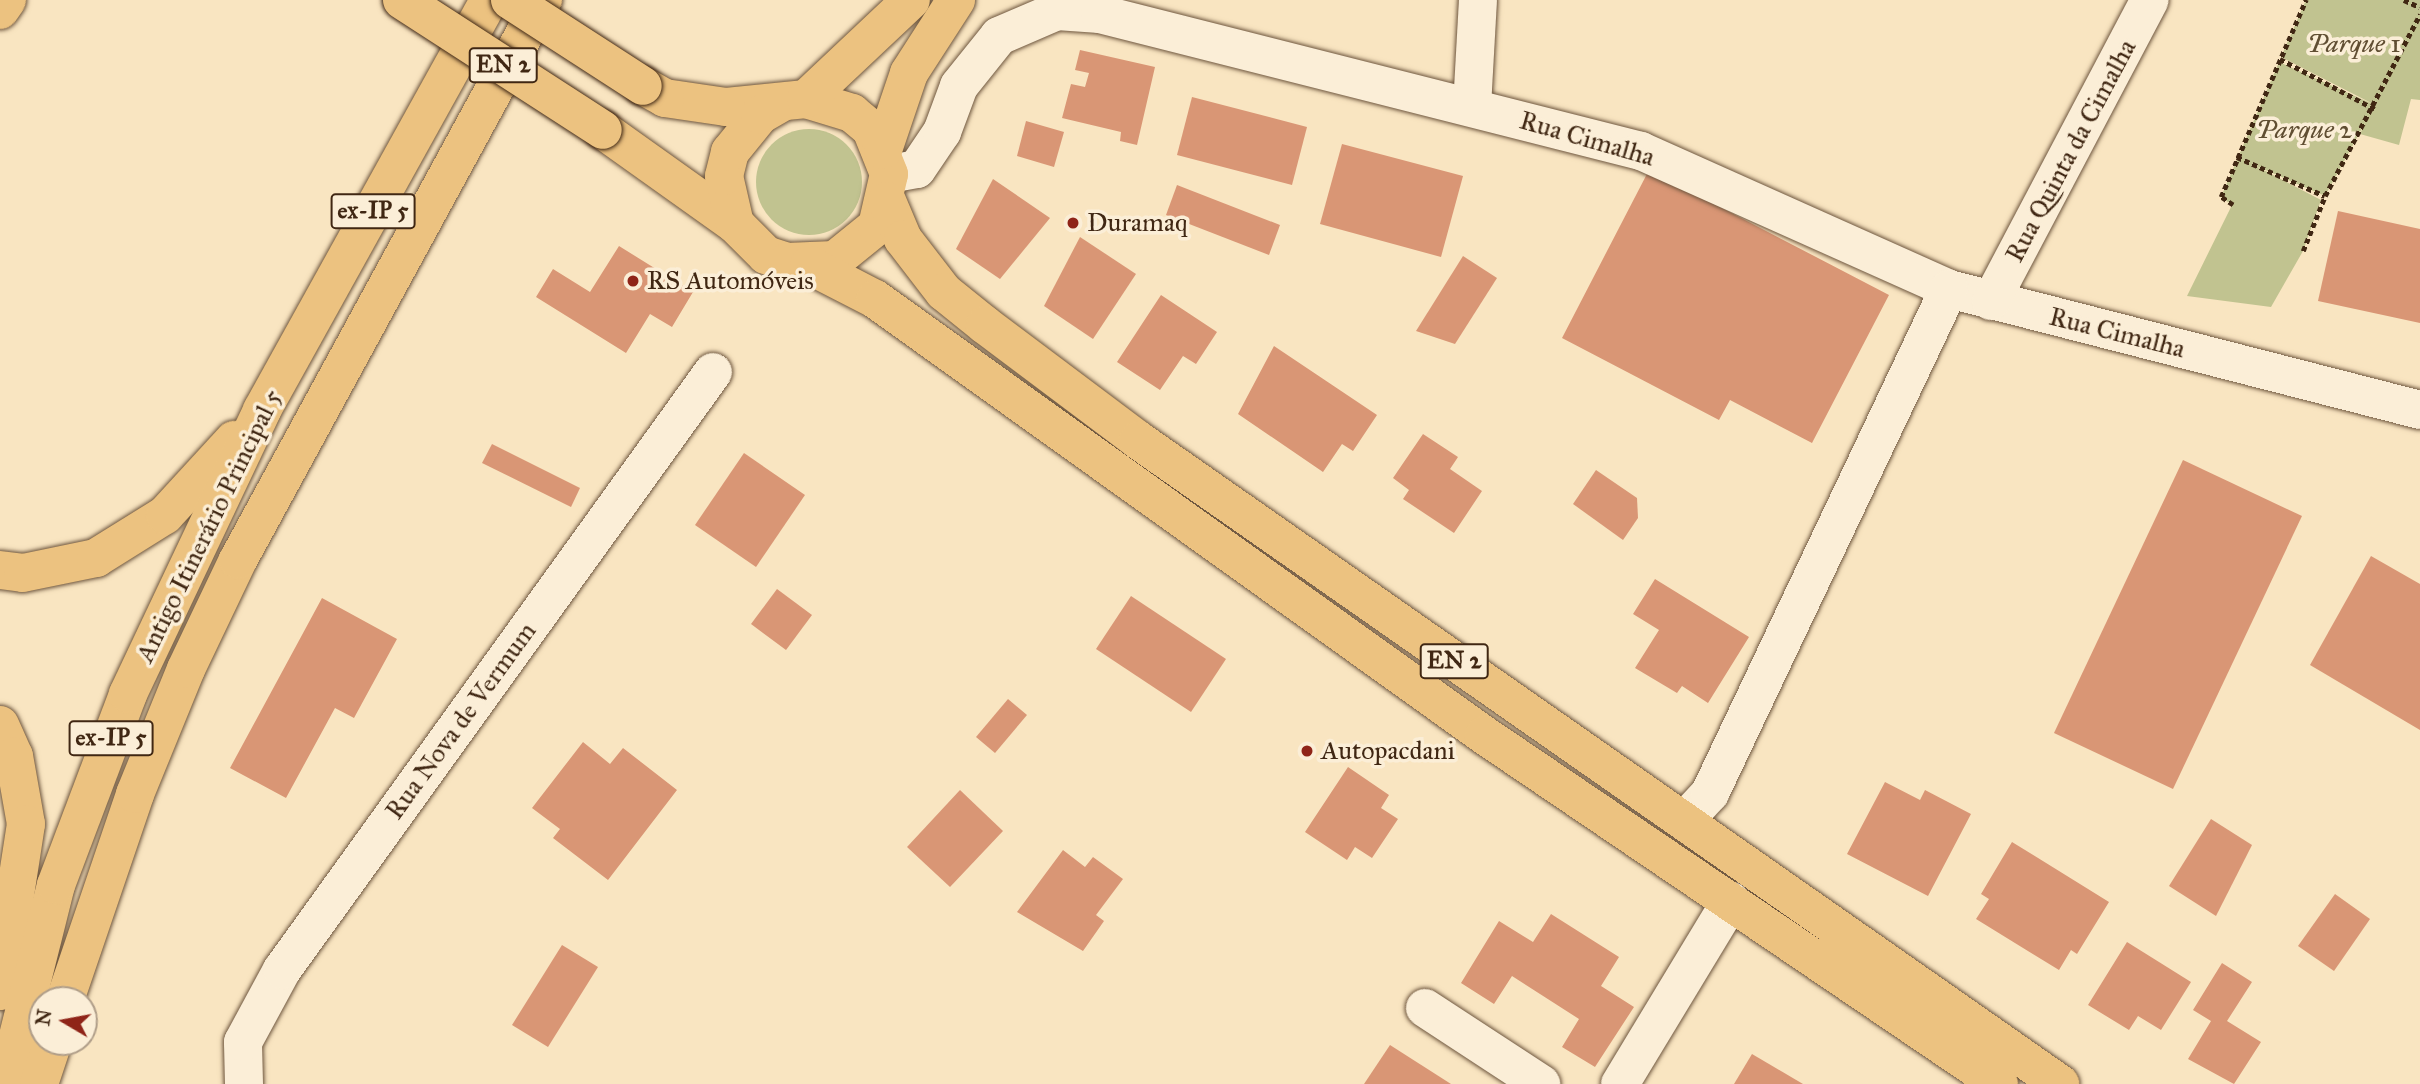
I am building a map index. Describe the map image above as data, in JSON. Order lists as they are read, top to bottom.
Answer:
{
  "streets": {
    "main road": ["EN 2", "ex-IP 5", "Antigo Itinerário Principal 5"],
    "street": ["Rua Cimalha", "Rua Quinta da Cimalha", "Rua Nova de Vermum"]
  },
  "crossings": [
    ["EN 2", "Rua Cimalha"],
    ["Rua Cimalha", "Rua Quinta da Cimalha"]
  ],
  "parks": ["Parque 1", "Parque 2"],
  "places": ["Duramaq", "RS Automóveis", "Autopacdani"],
  "north": "left"
}
